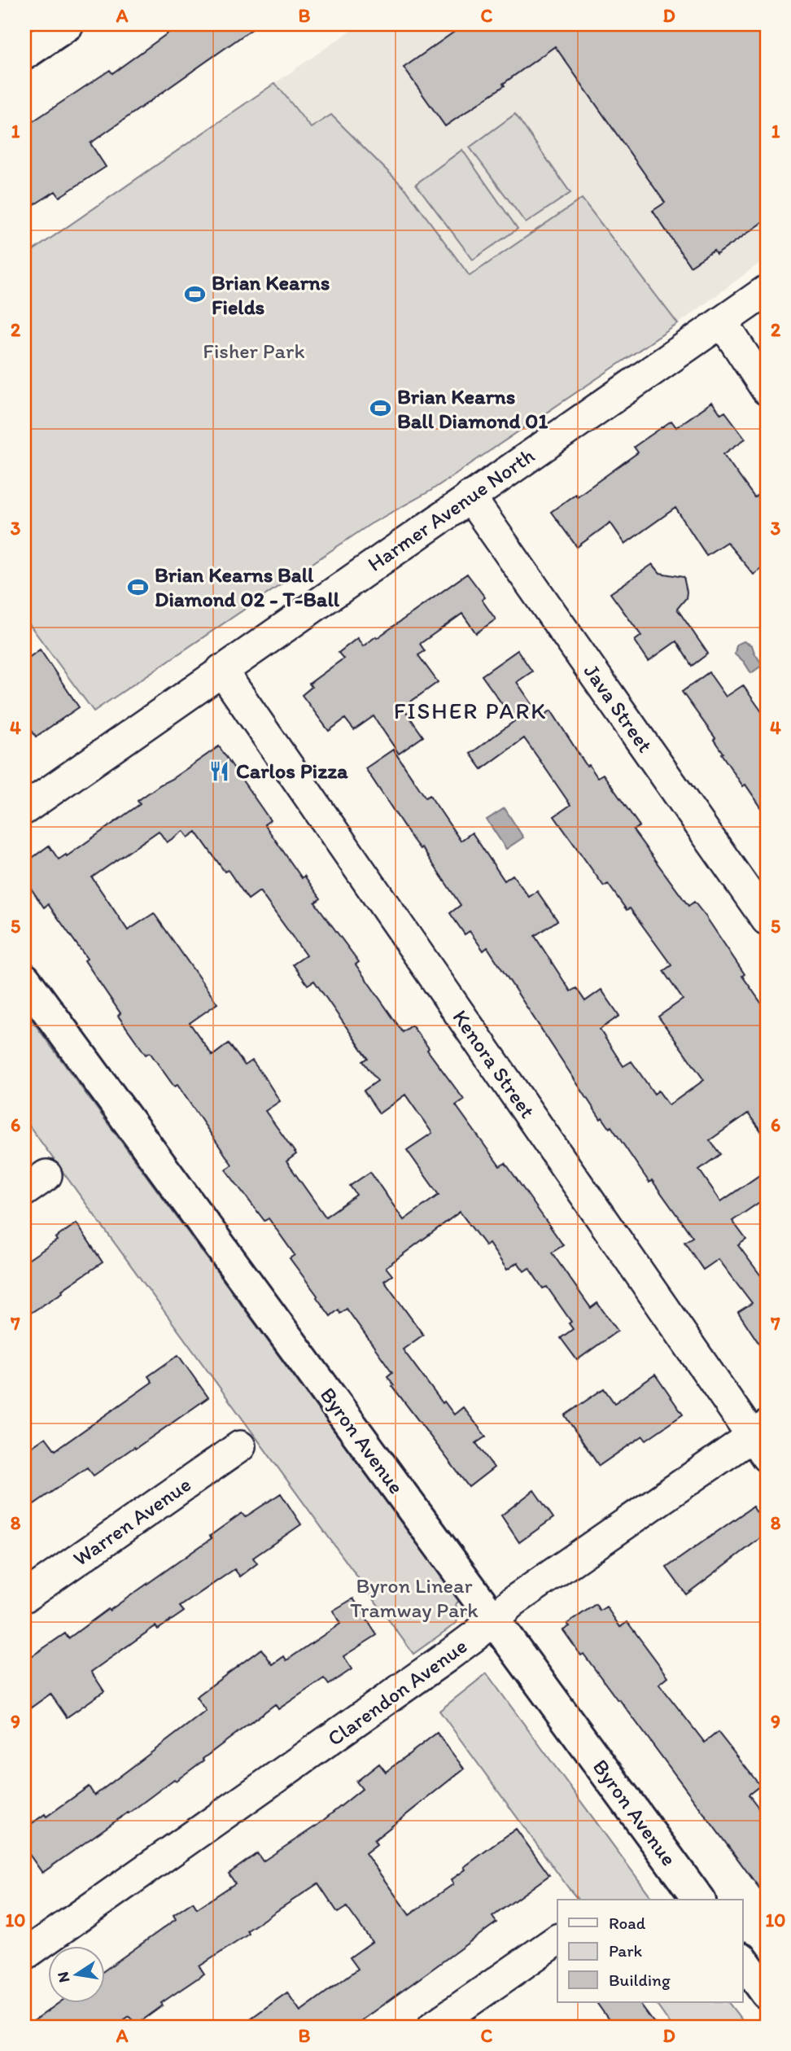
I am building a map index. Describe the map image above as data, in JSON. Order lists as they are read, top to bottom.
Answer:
{
  "streets": {
    "street": [
      "Harmer Avenue North",
      "Java Street",
      "Kenora Street",
      "Byron Avenue",
      "Warren Avenue",
      "Clarendon Avenue"
    ]
  },
  "crossings": [
    ["Harmer Avenue North", "Java Street"],
    ["Harmer Avenue North", "Kenora Street"],
    ["Kenora Street", "Clarendon Avenue"],
    ["Byron Avenue", "Clarendon Avenue"]
  ],
  "districts": ["FISHER PARK"],
  "parks": ["Fisher Park", "Byron Linear Tramway Park"],
  "places": {
    "sports": ["Brian Kearns Fields", "Brian Kearns Ball Diamond 01", "Brian Kearns Ball Diamond 02 - T-Ball"],
    "restaurant": ["Carlos Pizza"]
  },
  "legend": ["Road", "Park", "Building"],
  "north": "left",
  "grid": {
    "columns": [
      "A",
      "B",
      "C",
      "D"
    ],
    "rows": [
      "1",
      "2",
      "3",
      "4",
      "5",
      "6",
      "7",
      "8",
      "9",
      "10"
    ]
  }
}
